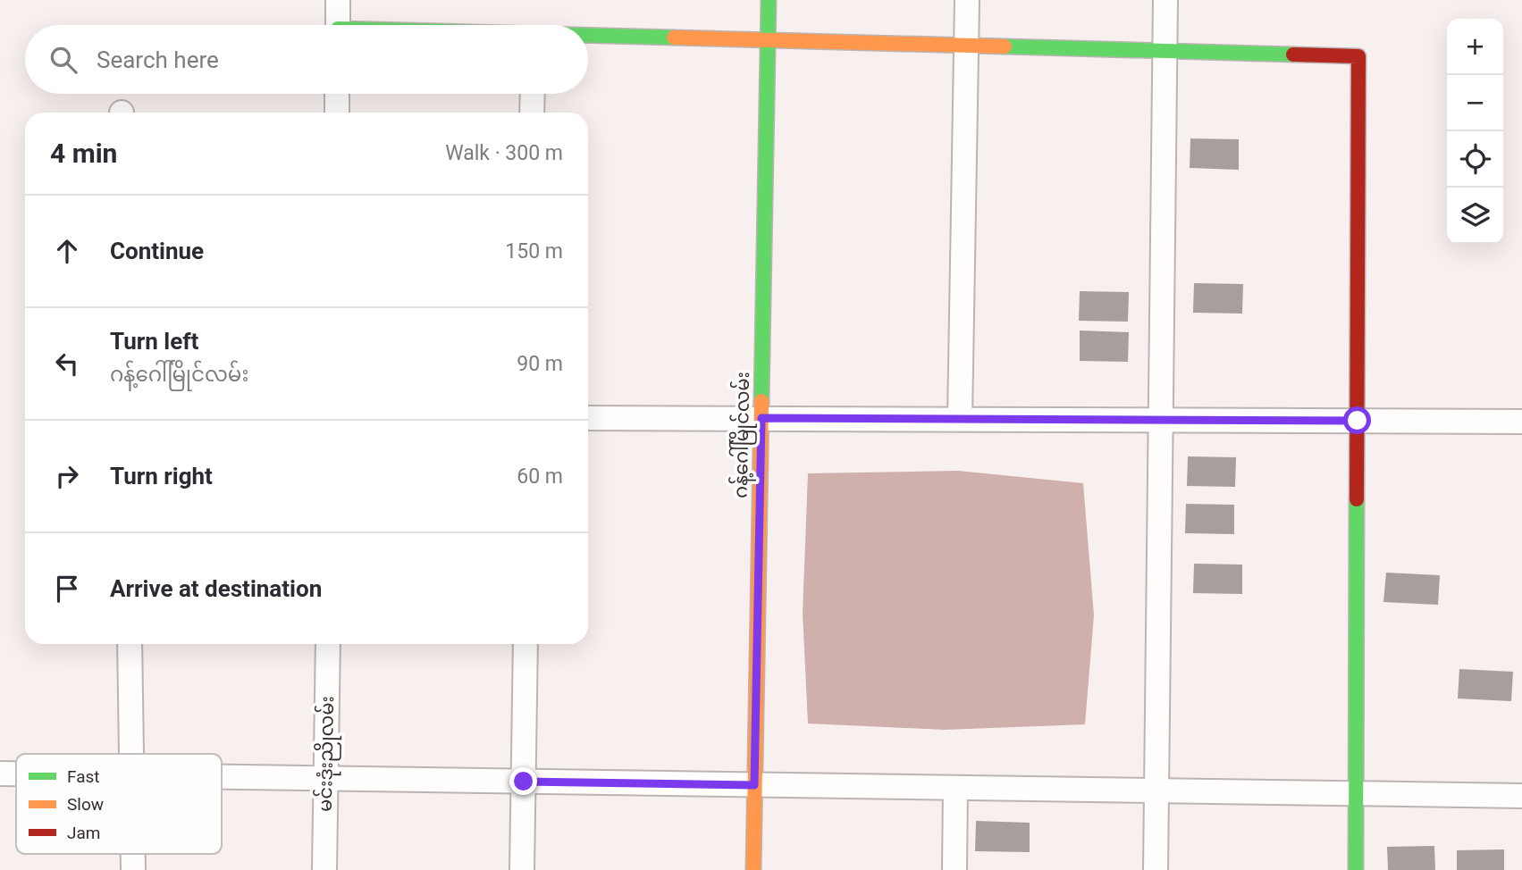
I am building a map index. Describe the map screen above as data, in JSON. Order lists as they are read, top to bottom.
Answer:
{
  "streets": {
    "street": ["ဂန့်ဂေါ်မြိုင်လမ်း", "မင်းဒုံးညိုလမ်း"]
  },
  "legend": ["Fast", "Slow", "Jam"],
  "page": {
    "map_buttons": ["+", "−"],
    "search": "Search here",
    "heading": ["4 min", "Walk · 300 m"],
    "list": [
      ["Continue", "150 m"],
      ["Turn left", "ဂန့်ဂေါ်မြိုင်လမ်း", "90 m"],
      ["Turn right", "60 m"],
      "Arrive at destination"
    ]
  }
}
